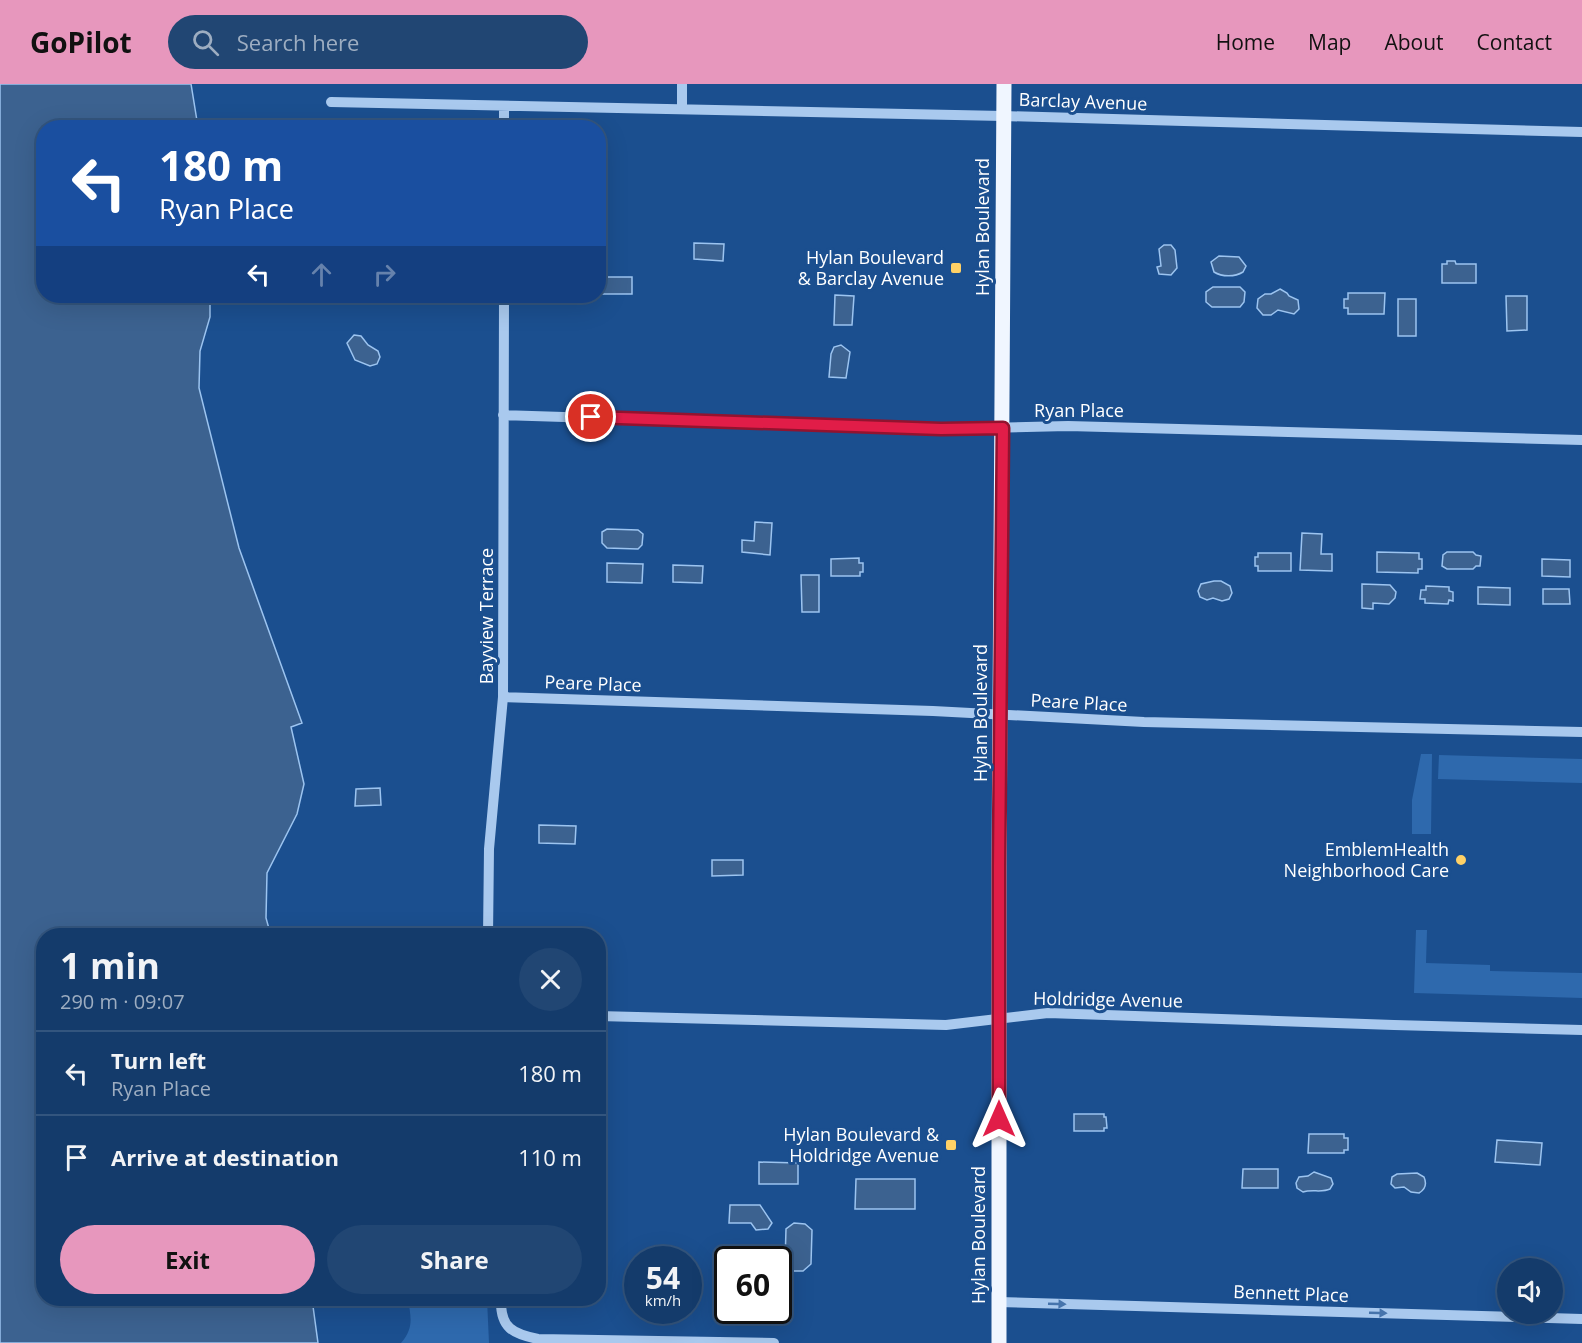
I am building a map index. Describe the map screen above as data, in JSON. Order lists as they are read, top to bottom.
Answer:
{
  "streets": {
    "main road": ["Hylan Boulevard"],
    "street": [
      "Barclay Avenue",
      "Ryan Place",
      "Bayview Terrace",
      "Peare Place",
      "Holdridge Avenue",
      "Bennett Place"
    ]
  },
  "crossings": [
    ["Barclay Avenue", "Hylan Boulevard"],
    ["Hylan Boulevard", "Ryan Place"],
    ["Hylan Boulevard", "Peare Place"],
    ["Hylan Boulevard", "Holdridge Avenue"],
    ["Hylan Boulevard", "Bennett Place"],
    ["Ryan Place", "Bayview Terrace"],
    ["Bayview Terrace", "Peare Place"]
  ],
  "one_way": ["Bennett Place"],
  "places": {
    "transit": ["Hylan Boulevard & Barclay Avenue", "Hylan Boulevard & Holdridge Avenue"],
    "other": ["EmblemHealth Neighborhood Care"]
  },
  "page": {
    "header": "GoPilot",
    "search": "Search here",
    "nav": [
      "Home",
      "Map",
      "About",
      "Contact"
    ],
    "turn": ["180 m", "Ryan Place"],
    "heading": ["1 min", "290 m · 09:07"],
    "list": [
      {
        "name": "Turn left",
        "note": "Ryan Place",
        "value": "180 m"
      },
      {
        "name": "Arrive at destination",
        "value": "110 m"
      }
    ],
    "buttons": ["Exit", "Share"],
    "speed": "54 km/h",
    "limit": "60"
  }
}
